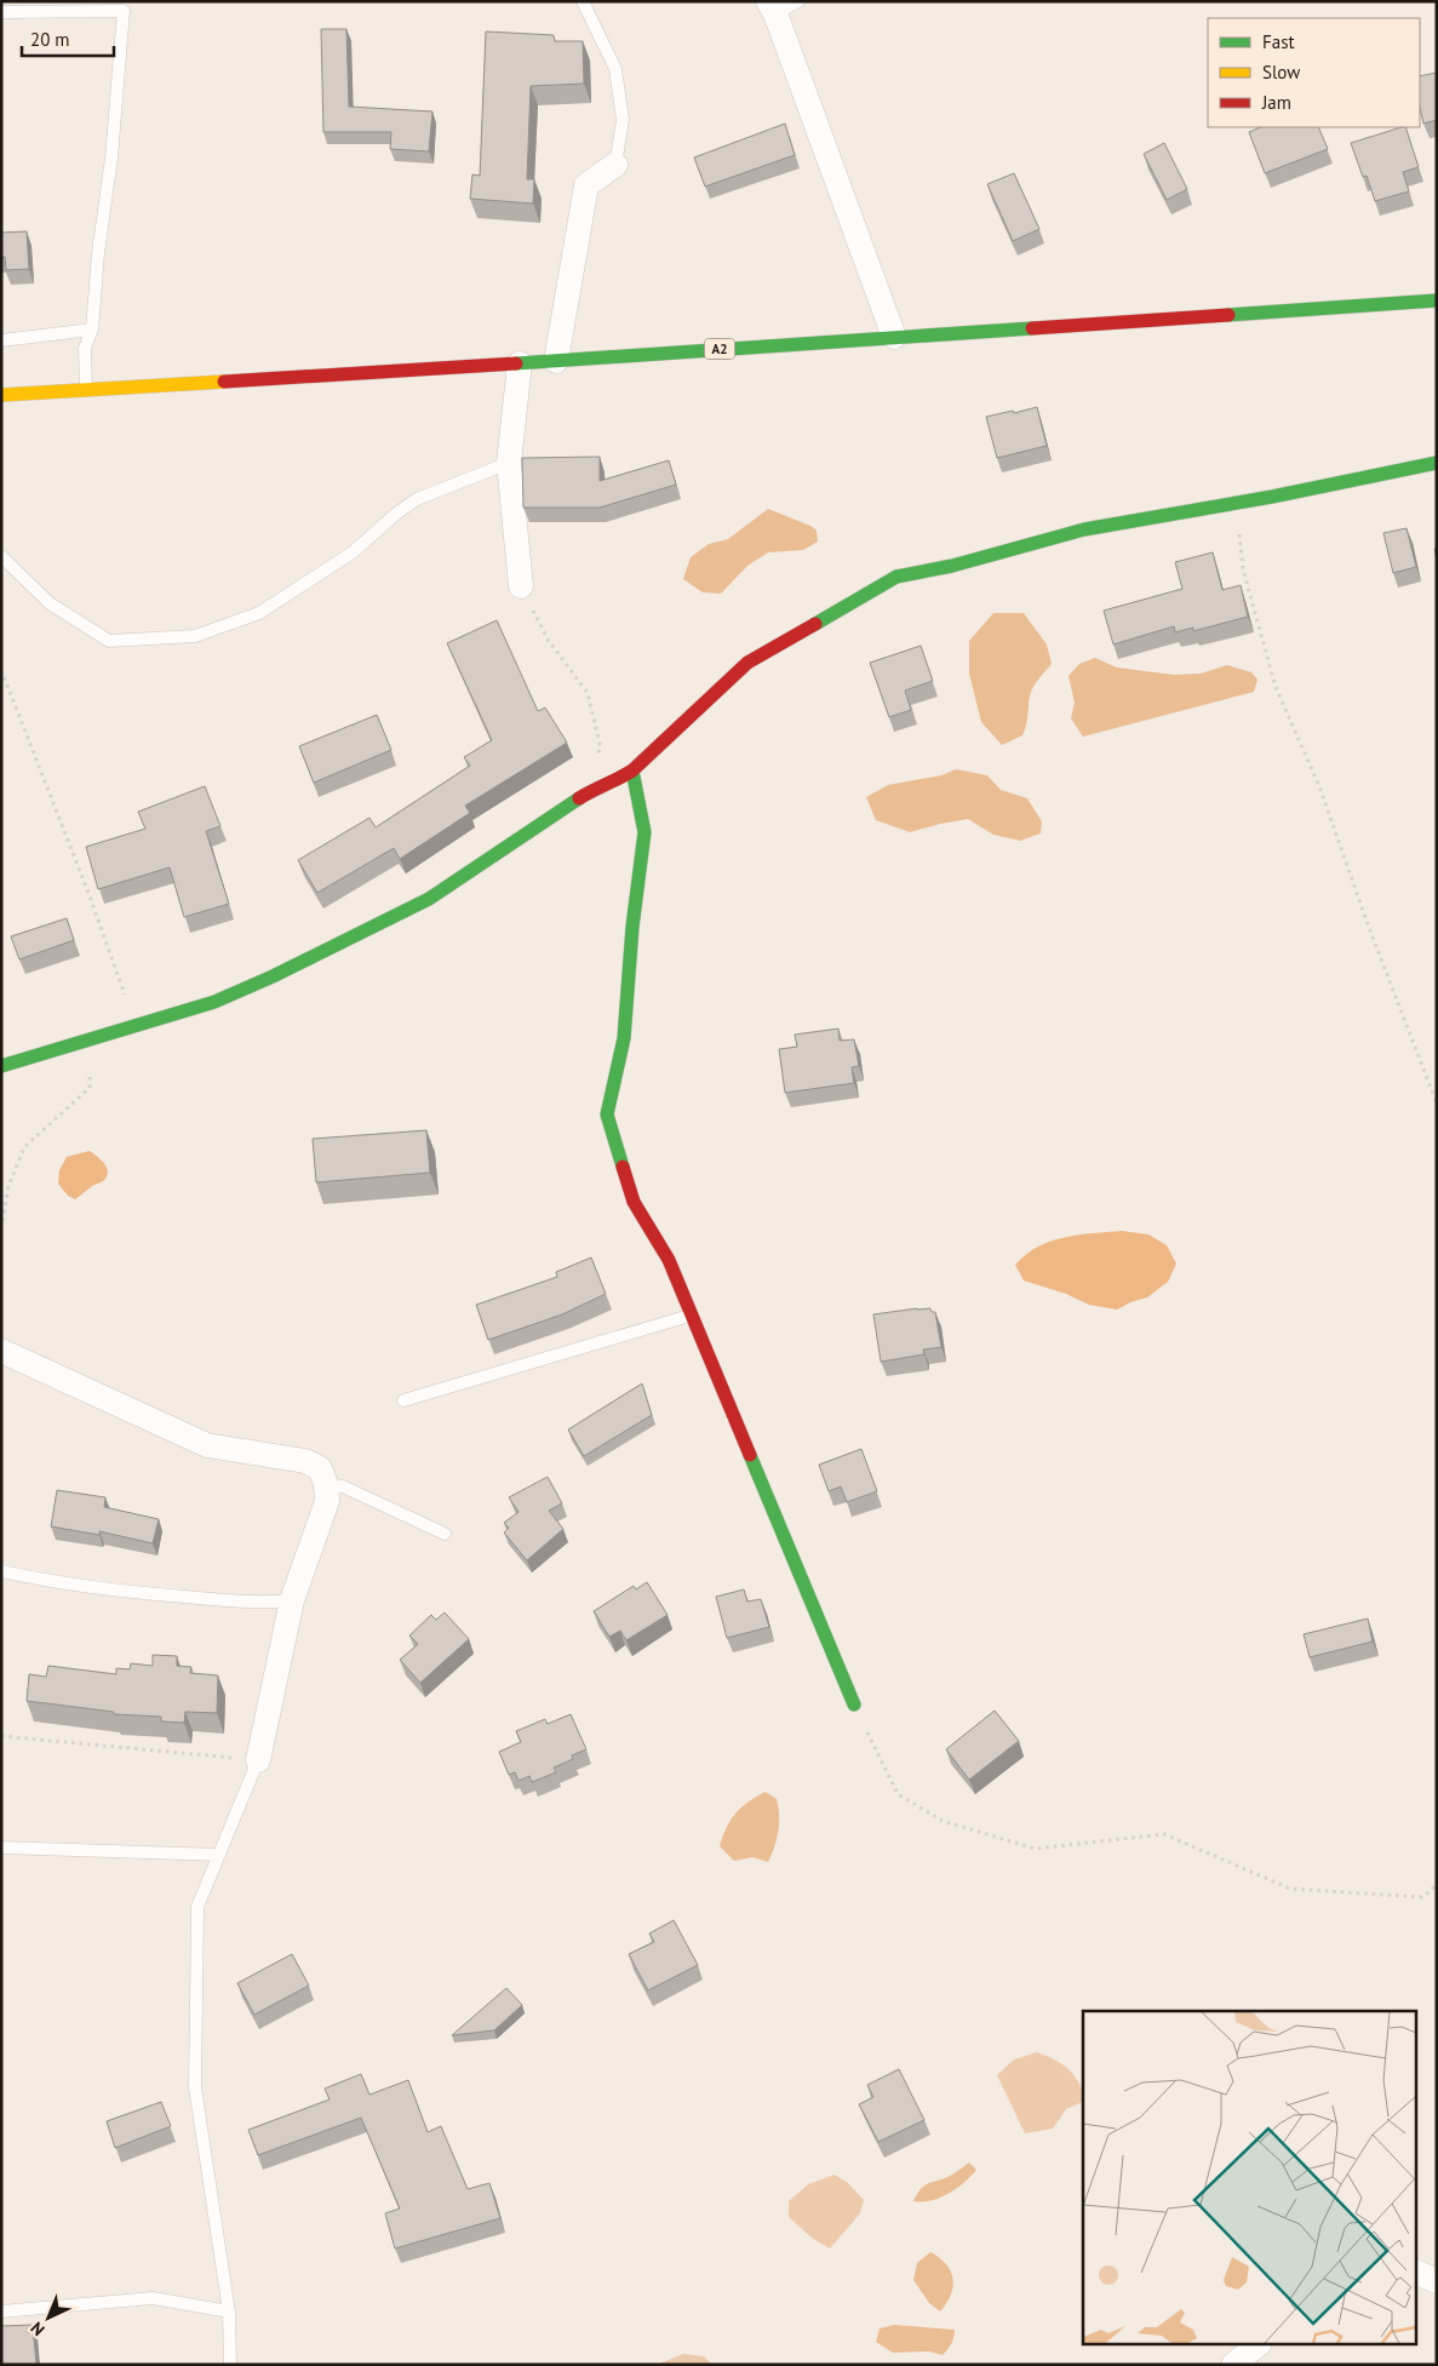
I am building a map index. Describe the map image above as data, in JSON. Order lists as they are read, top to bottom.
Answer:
{
  "streets": {
    "street": ["A2"]
  },
  "legend": ["Fast", "Slow", "Jam"],
  "scale_bar": "20 m",
  "north": "bottom left"
}
